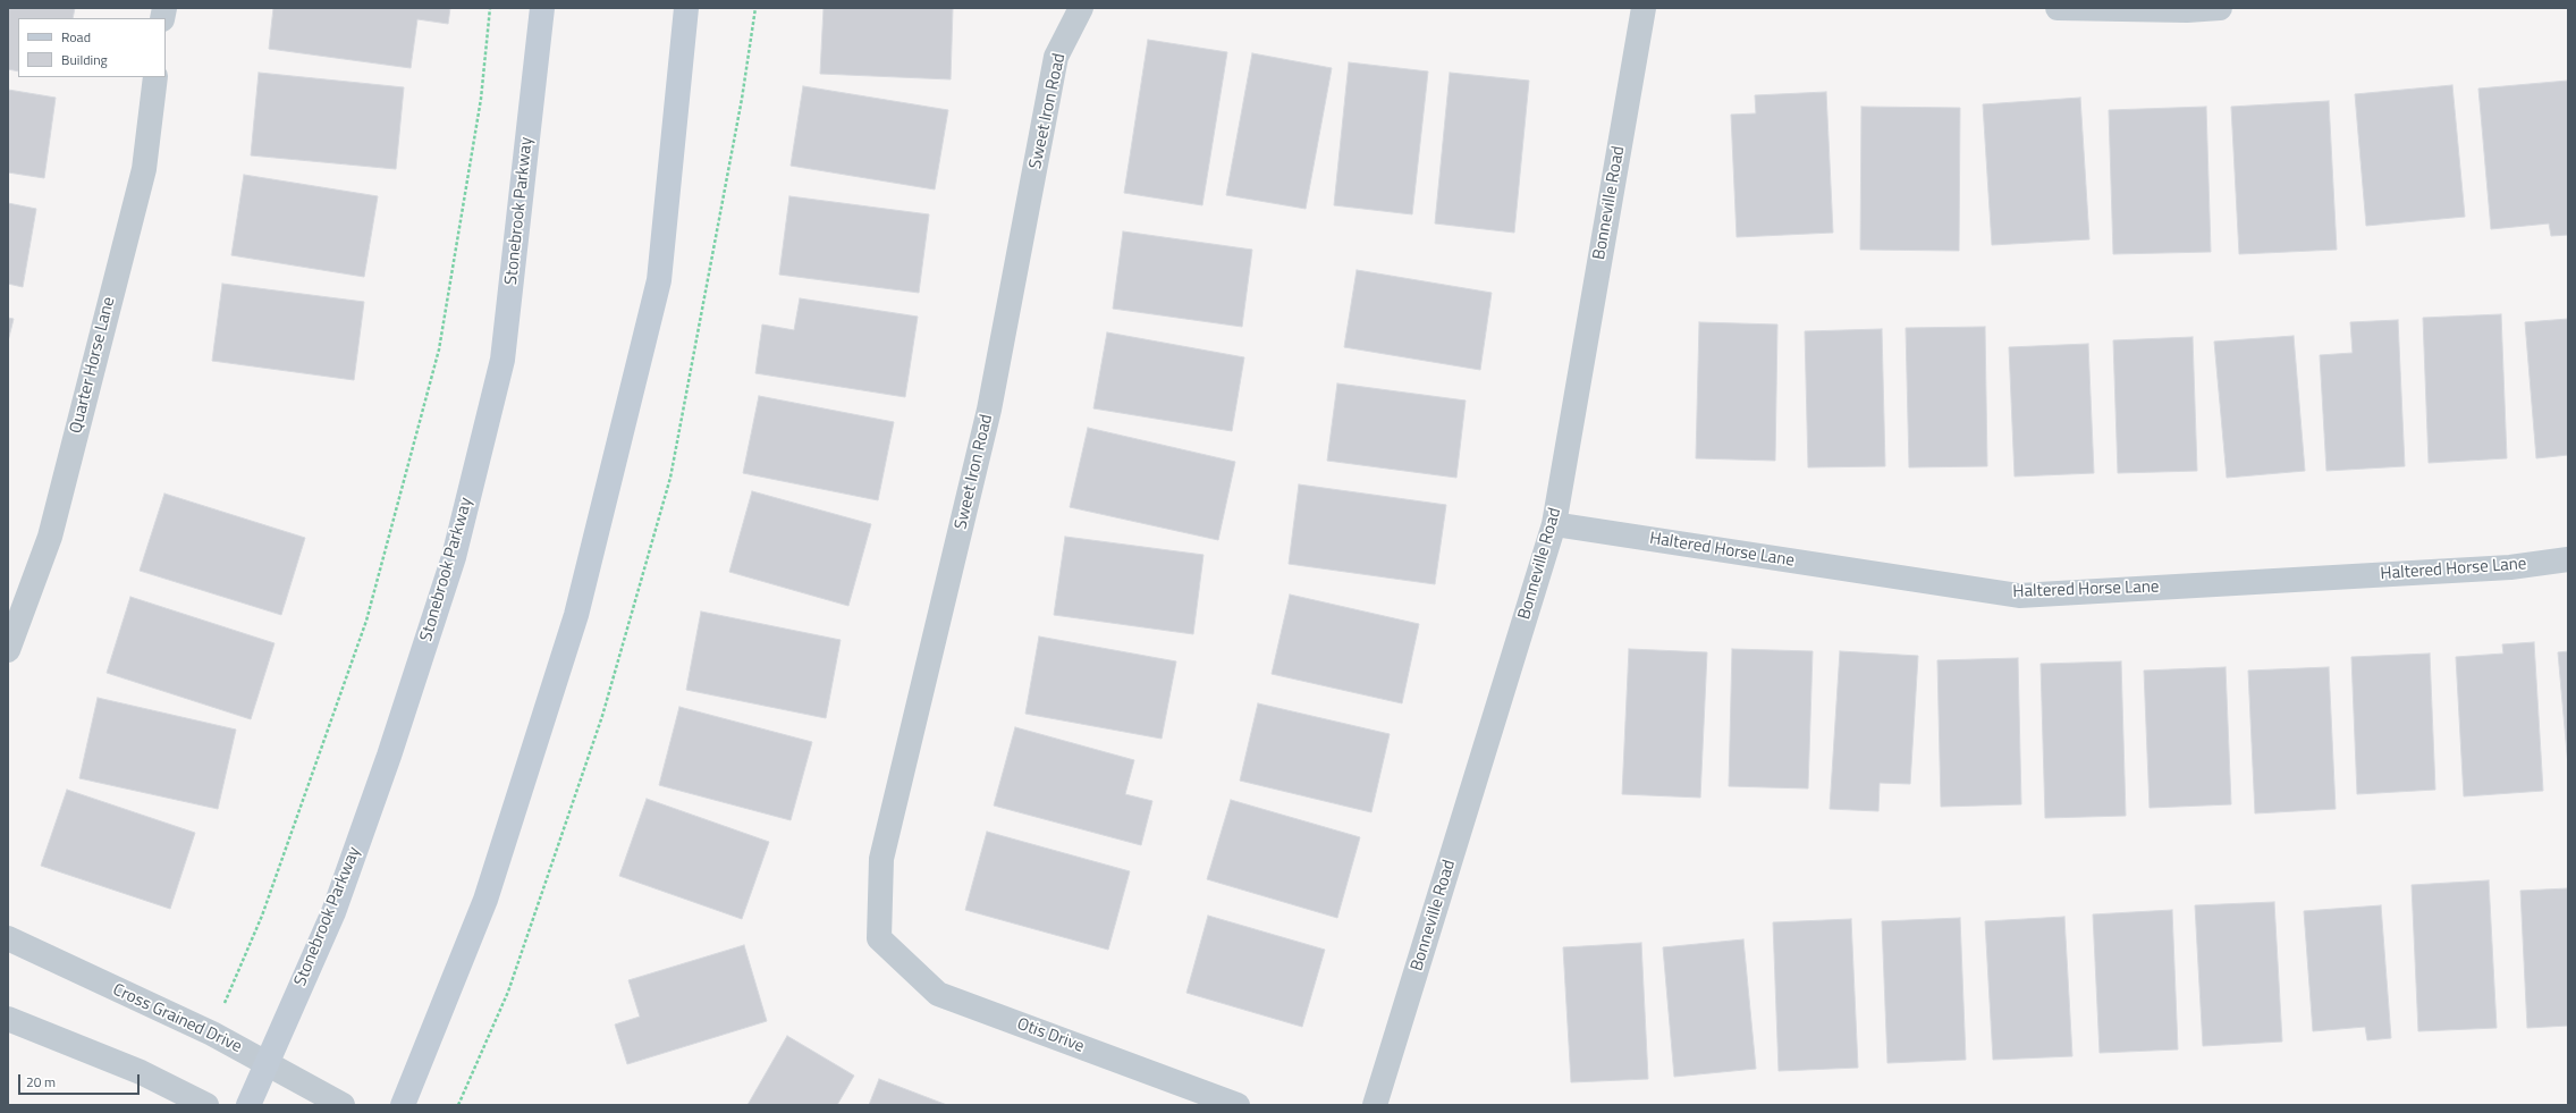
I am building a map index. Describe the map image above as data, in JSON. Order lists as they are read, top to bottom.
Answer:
{
  "streets": {
    "main road": ["Stonebrook Parkway"],
    "street": [
      "Sweet Iron Road",
      "Bonneville Road",
      "Quarter Horse Lane",
      "Haltered Horse Lane",
      "Cross Grained Drive",
      "Otis Drive"
    ]
  },
  "crossings": [
    ["Sweet Iron Road", "Otis Drive"],
    ["Bonneville Road", "Haltered Horse Lane"],
    ["Stonebrook Parkway", "Cross Grained Drive"]
  ],
  "legend": ["Road", "Building"],
  "scale_bar": "20 m"
}
